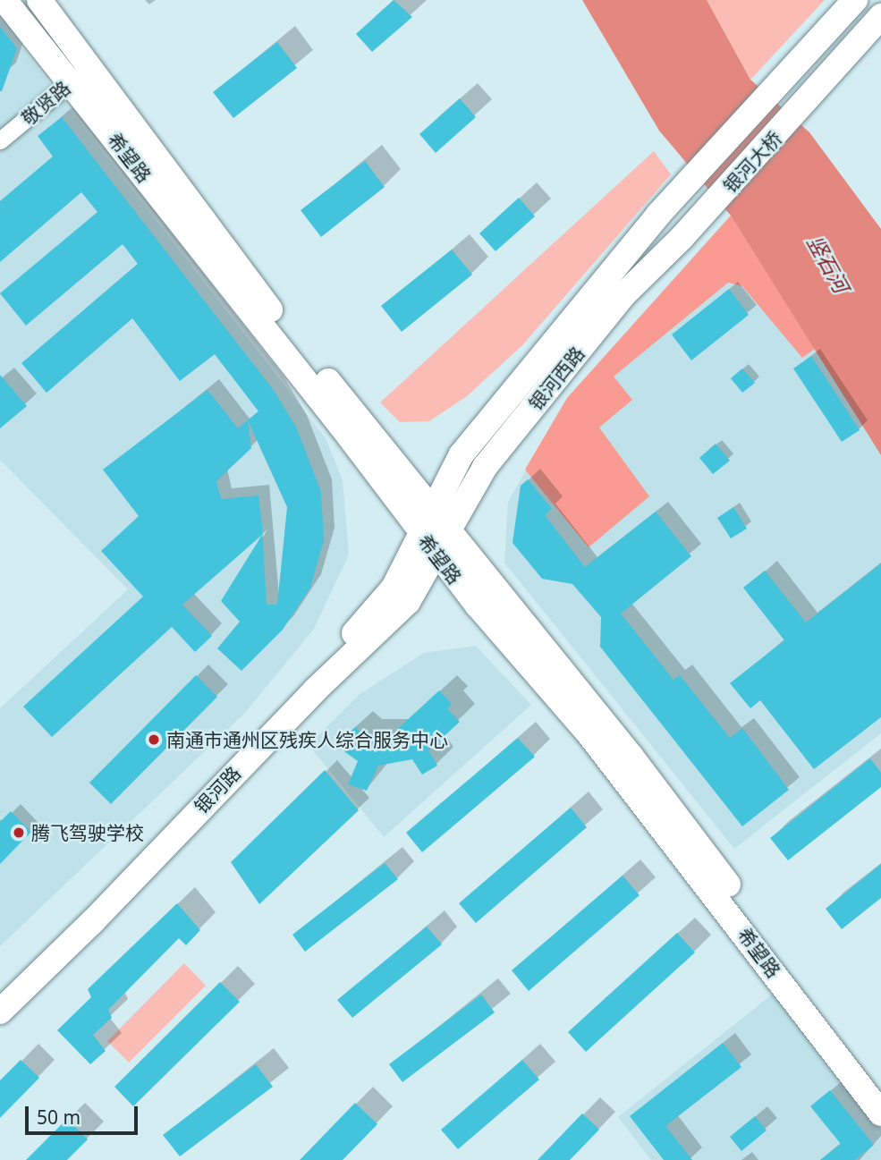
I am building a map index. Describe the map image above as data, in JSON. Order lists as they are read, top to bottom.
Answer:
{
  "streets": {
    "main road": [
      "希望路",
      "银河大桥",
      "银河西路",
      "银河路"
    ],
    "street": ["敬贤路"]
  },
  "crossings": [
    ["敬贤路", "希望路"],
    ["希望路", "银河西路"],
    ["希望路", "银河路"],
    ["银河大桥", "银河西路"],
    ["银河西路", "银河路"]
  ],
  "water": ["竖石河"],
  "places": ["南通市通州区残疾人综合服务中心", "腾飞驾驶学校"],
  "scale_bar": "50 m"
}
